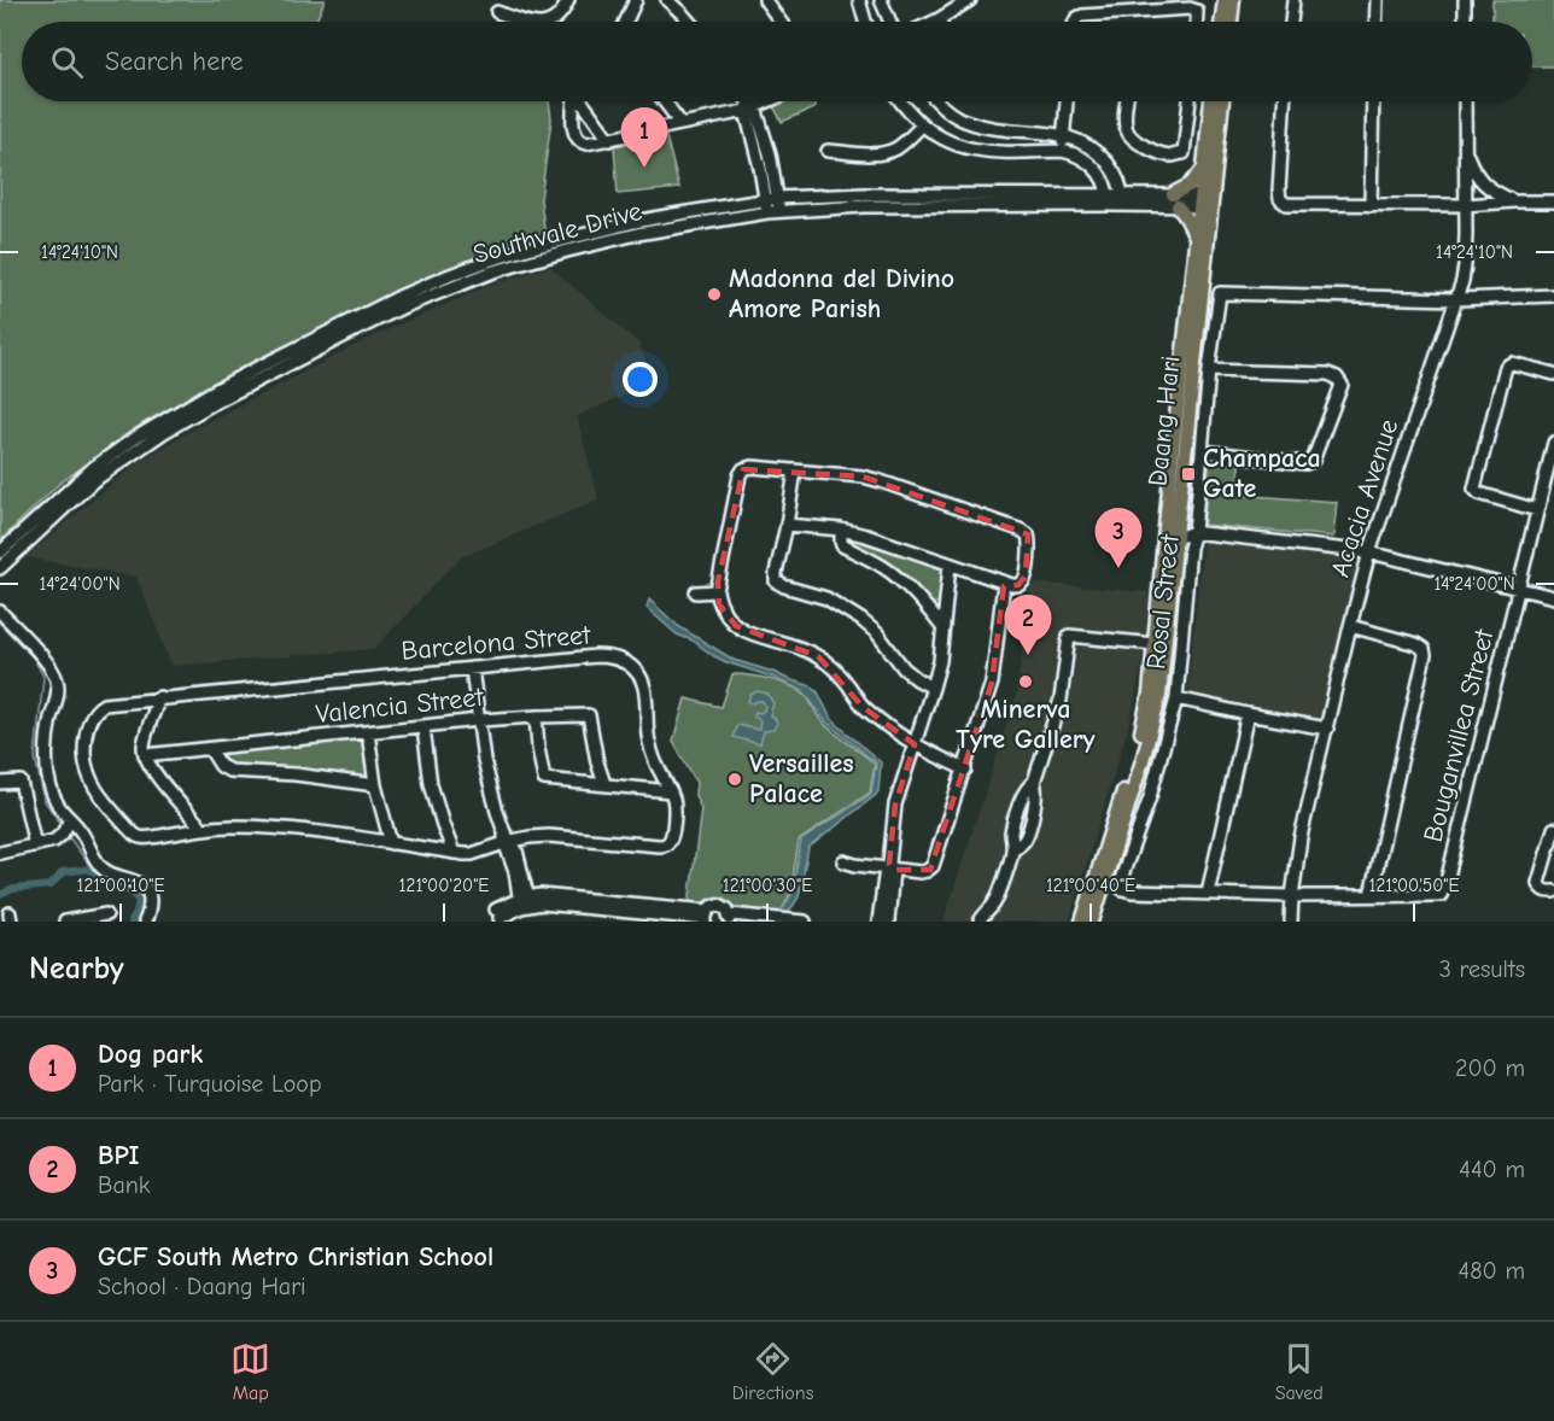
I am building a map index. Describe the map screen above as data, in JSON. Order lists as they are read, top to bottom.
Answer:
{
  "streets": {
    "main road": ["Daang Hari"],
    "street": [
      "Southvale Drive",
      "Acacia Avenue",
      "Rosal Street",
      "Barcelona Street",
      "Valencia Street",
      "Bouganvillea Street"
    ]
  },
  "crossings": [
    ["Southvale Drive", "Daang Hari"],
    ["Daang Hari", "Rosal Street"],
    ["Acacia Avenue", "Rosal Street"],
    ["Acacia Avenue", "Bouganvillea Street"],
    ["Rosal Street", "Bouganvillea Street"]
  ],
  "places": {
    "other": ["Madonna del Divino Amore Parish", "Minerva Tyre Gallery", "Versailles Palace"],
    "transit": ["Champaca Gate"]
  },
  "page": {
    "search": "Search here",
    "pins": ["1", "3", "2"],
    "heading": ["Nearby", "3 results"],
    "list": [
      {
        "mark": "1",
        "name": "Dog park",
        "note": "Park · Turquoise Loop",
        "value": "200 m"
      },
      {
        "mark": "2",
        "name": "BPI",
        "note": "Bank",
        "value": "440 m"
      },
      {
        "mark": "3",
        "name": "GCF South Metro Christian School",
        "note": "School · Daang Hari",
        "value": "480 m"
      }
    ],
    "nav": ["Map", "Directions", "Saved"]
  },
  "coordinates": [
    "14°24'10\"N",
    "14°24'00\"N",
    "121°00'10\"E",
    "121°00'20\"E",
    "121°00'30\"E",
    "121°00'40\"E",
    "121°00'50\"E"
  ]
}
